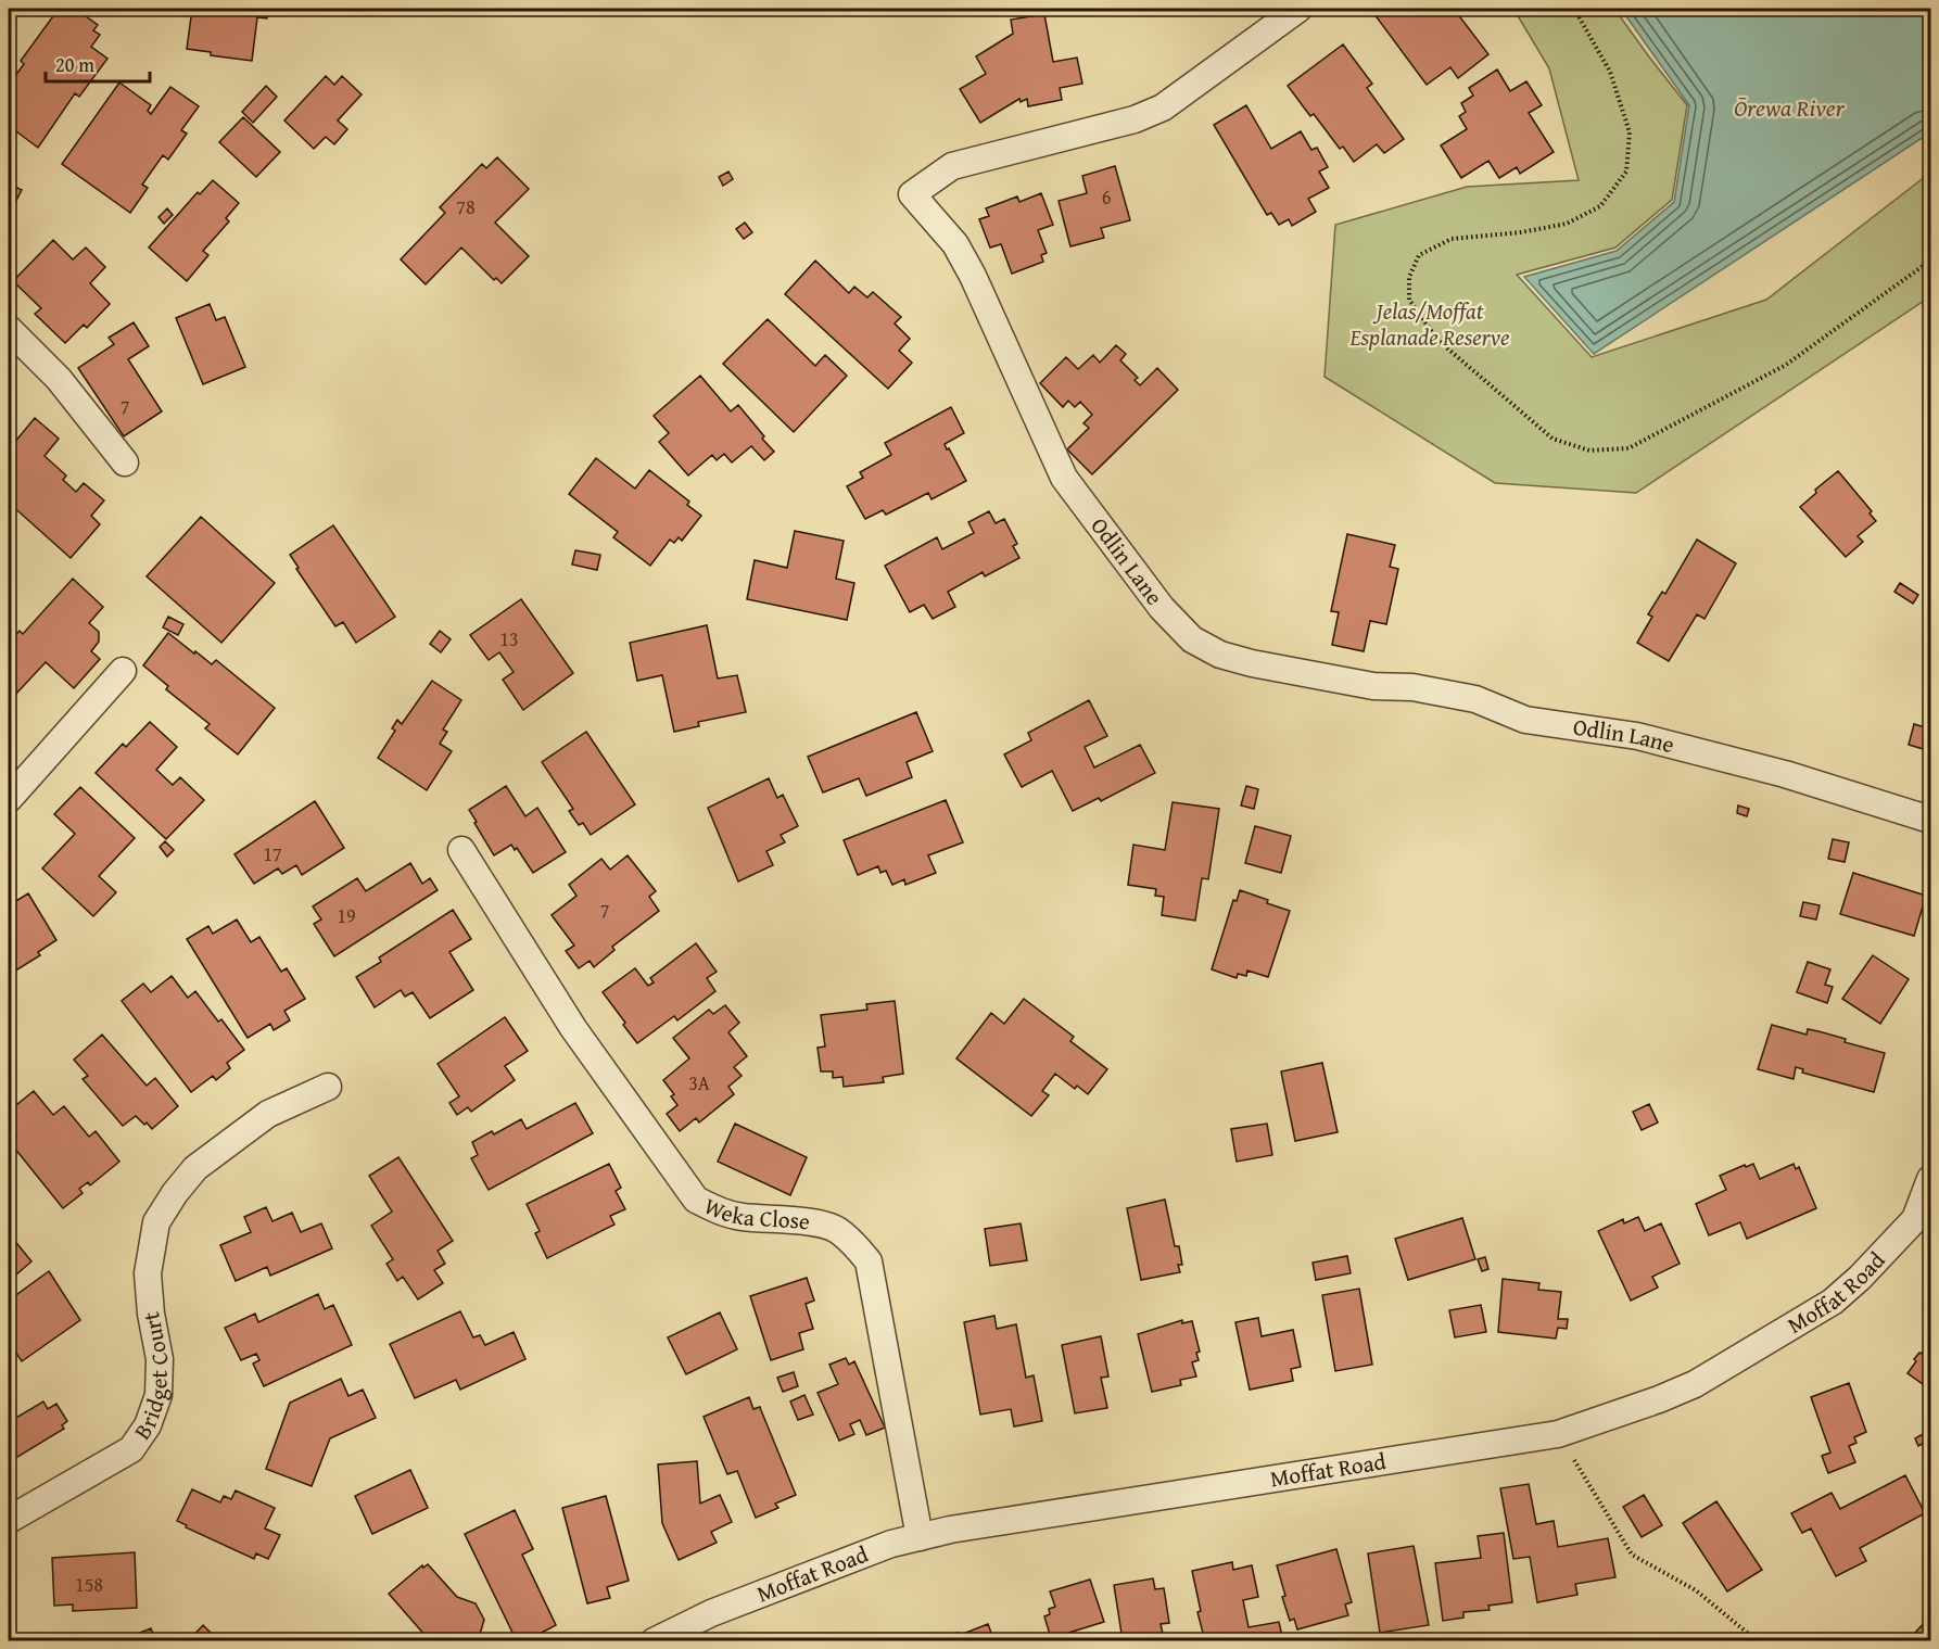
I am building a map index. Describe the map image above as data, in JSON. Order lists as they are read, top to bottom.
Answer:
{
  "streets": {
    "street": [
      "Odlin Lane",
      "Weka Close",
      "Moffat Road",
      "Bridget Court"
    ]
  },
  "crossings": [
    ["Weka Close", "Moffat Road"]
  ],
  "water": ["Ōrewa River"],
  "parks": ["Jelas/Moffat Esplanade Reserve"],
  "house_numbers": [
    "6",
    "78",
    "7",
    "13",
    "17",
    "7",
    "19",
    "3A",
    "158"
  ],
  "scale_bar": "20 m"
}
